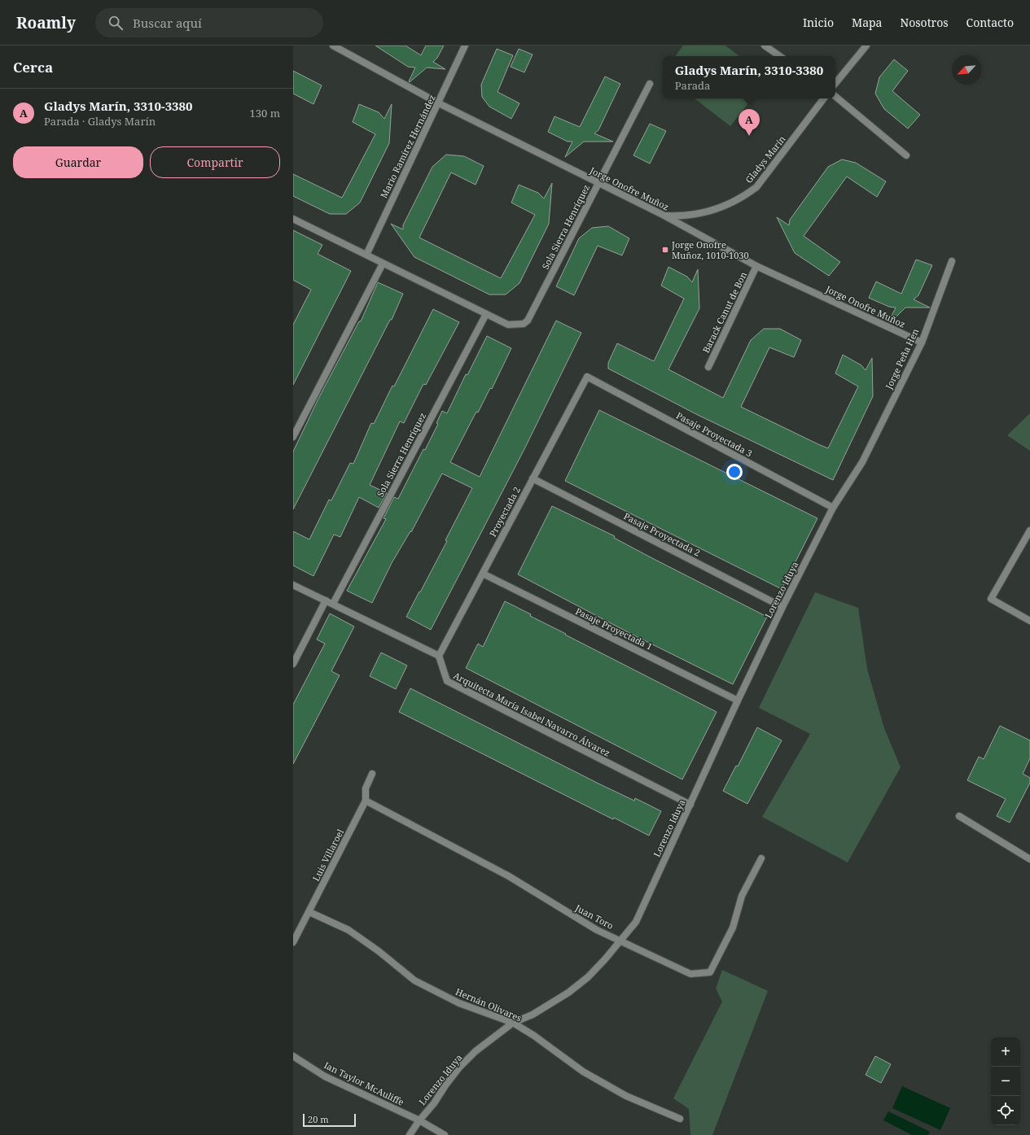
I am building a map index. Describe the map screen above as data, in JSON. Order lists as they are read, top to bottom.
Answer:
{
  "streets": {
    "street": [
      "Mario Ramírez Hernández",
      "Gladys Marín",
      "Jorge Onofre Muñoz",
      "Sola Sierra Henríquez",
      "Barack Canut de Bon",
      "Jorge Peña Hen",
      "Pasaje Proyectada 3",
      "Proyectada 2",
      "Pasaje Proyectada 2",
      "Lorenzo Iduya",
      "Pasaje Proyectada 1",
      "Arquitecta María Isabel Navarro Álvarez",
      "Luis Villaroel",
      "Juan Toro",
      "Hernán Olivares",
      "Ian Taylor McAuliffe"
    ]
  },
  "crossings": [
    ["Mario Ramírez Hernández", "Jorge Onofre Muñoz"],
    ["Mario Ramírez Hernández", "Sola Sierra Henríquez"],
    ["Gladys Marín", "Jorge Onofre Muñoz"],
    ["Jorge Onofre Muñoz", "Sola Sierra Henríquez"],
    ["Jorge Onofre Muñoz", "Barack Canut de Bon"],
    ["Jorge Onofre Muñoz", "Jorge Peña Hen"],
    ["Jorge Peña Hen", "Lorenzo Iduya"],
    ["Pasaje Proyectada 3", "Proyectada 2"],
    ["Pasaje Proyectada 3", "Lorenzo Iduya"],
    ["Proyectada 2", "Pasaje Proyectada 2"],
    ["Proyectada 2", "Pasaje Proyectada 1"],
    ["Proyectada 2", "Arquitecta María Isabel Navarro Álvarez"],
    ["Pasaje Proyectada 2", "Lorenzo Iduya"],
    ["Lorenzo Iduya", "Pasaje Proyectada 1"],
    ["Lorenzo Iduya", "Arquitecta María Isabel Navarro Álvarez"],
    ["Lorenzo Iduya", "Juan Toro"],
    ["Lorenzo Iduya", "Hernán Olivares"],
    ["Lorenzo Iduya", "Ian Taylor McAuliffe"],
    ["Luis Villaroel", "Juan Toro"],
    ["Luis Villaroel", "Hernán Olivares"]
  ],
  "places": {
    "transit": ["Jorge Onofre Muñoz, 1010-1030"]
  },
  "scale_bar": "20 m",
  "north": "bottom left",
  "page": {
    "header": "Roamly",
    "search": "Buscar aquí",
    "nav": [
      "Inicio",
      "Mapa",
      "Nosotros",
      "Contacto"
    ],
    "heading": "Cerca",
    "popup": ["Gladys Marín, 3310-3380", "Parada"],
    "list": [
      {
        "mark": "A",
        "name": "Gladys Marín, 3310-3380",
        "note": "Parada · Gladys Marín",
        "value": "130 m"
      }
    ],
    "pins": "A",
    "buttons": ["Guardar", "Compartir"],
    "map_buttons": ["+", "−"],
    "scale": "20 m"
  }
}
